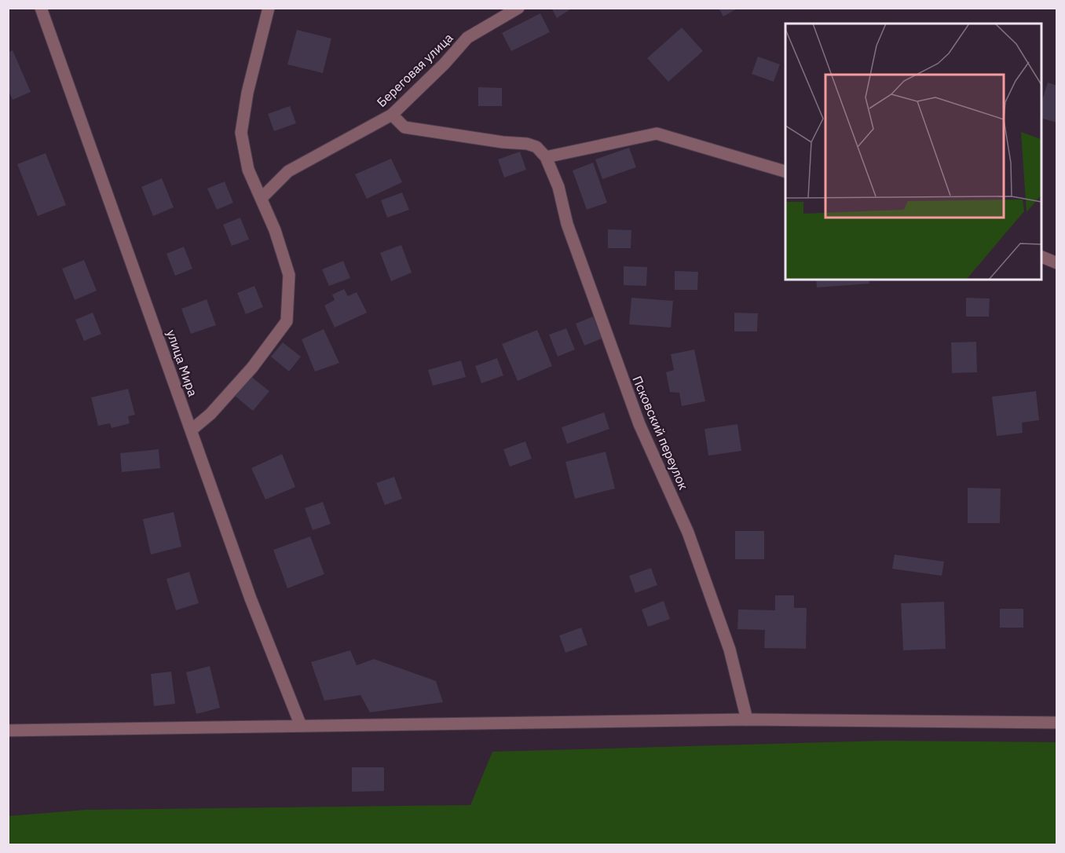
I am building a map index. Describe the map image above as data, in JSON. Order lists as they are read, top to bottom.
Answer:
{
  "streets": {
    "street": ["Береговая улица", "улица Мира", "Псковский переулок"]
  }
}
